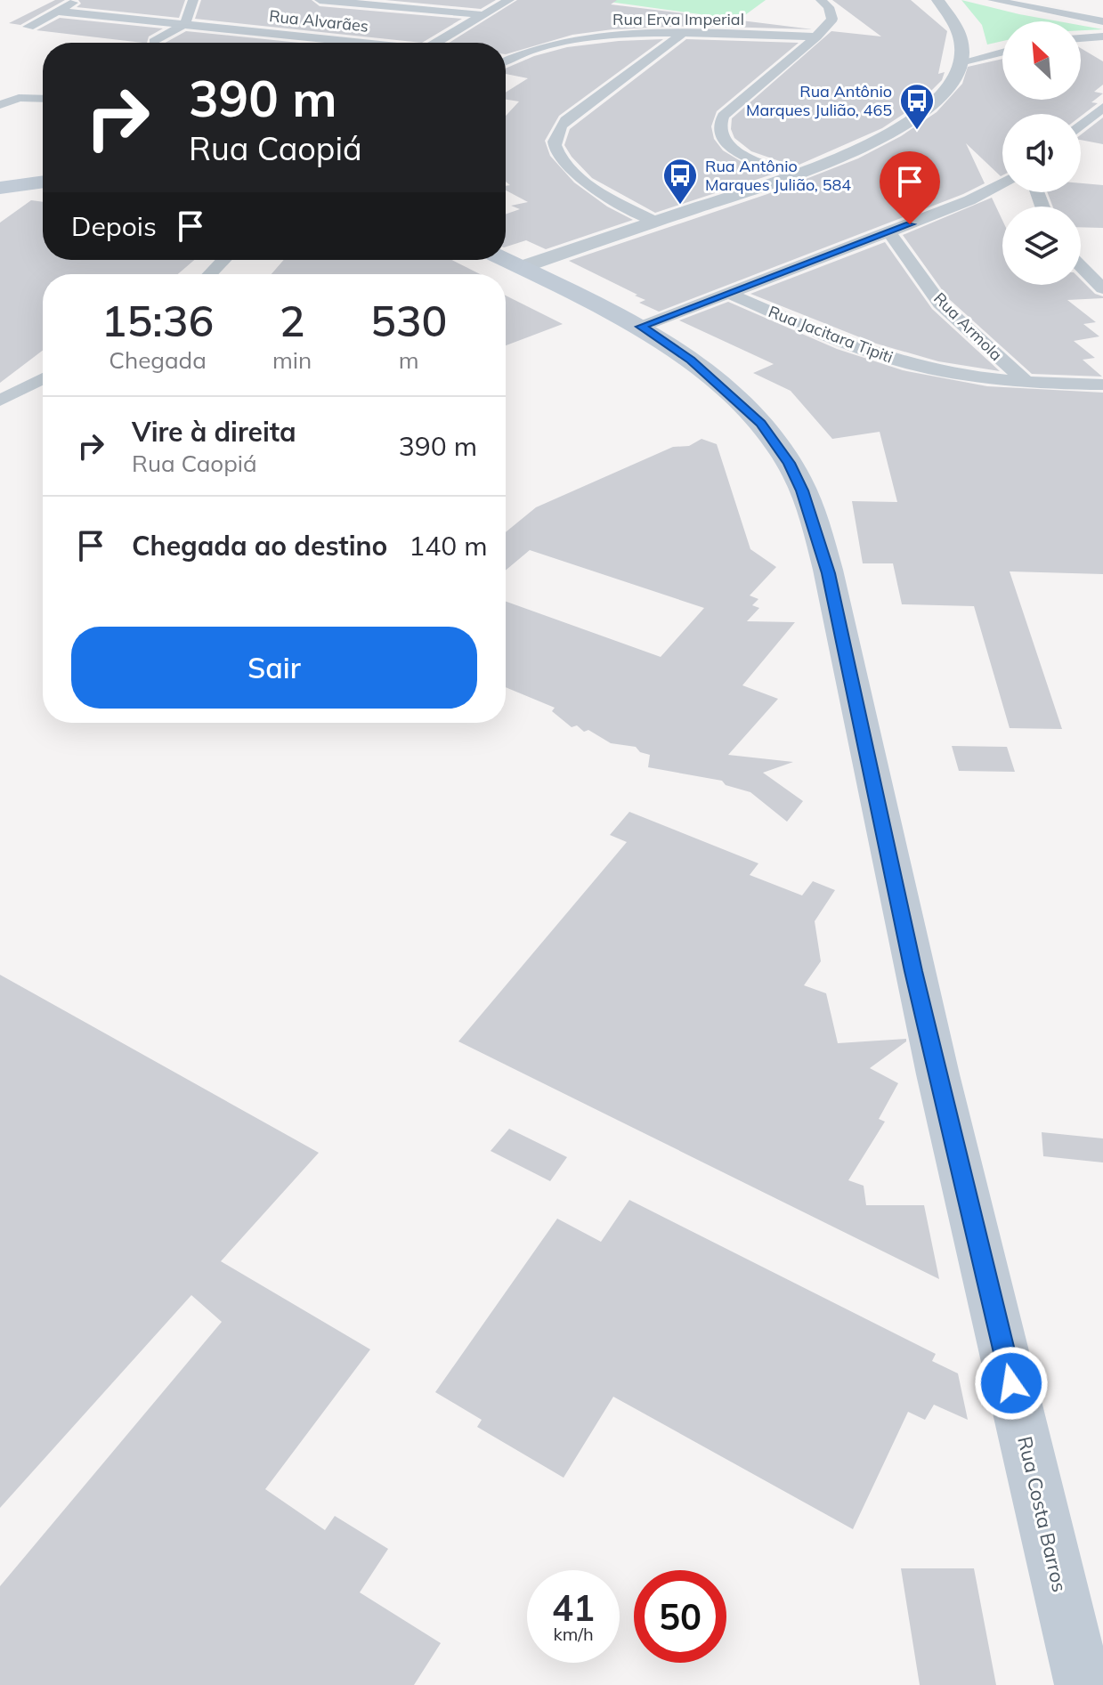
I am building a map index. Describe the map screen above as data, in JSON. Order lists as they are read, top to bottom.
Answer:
{
  "streets": {
    "main road": ["Rua Costa Barros"],
    "street": [
      "Rua Erva Imperial",
      "Rua Alvarães",
      "Rua Armola",
      "Rua Jacitara Tipiti"
    ]
  },
  "crossings": [
    ["Rua Armola", "Rua Jacitara Tipiti"]
  ],
  "places": {
    "bus stop": ["Rua Antônio Marques Julião, 465", "Rua Antônio Marques Julião, 584"]
  },
  "north": "top left",
  "page": {
    "turn": ["390 m", "Rua Caopiá"],
    "then": "Depois",
    "eta": [
      "15:36",
      "Chegada",
      "2",
      "min",
      "530",
      "m"
    ],
    "list": [
      {
        "name": "Vire à direita",
        "note": "Rua Caopiá",
        "value": "390 m"
      },
      {
        "name": "Chegada ao destino",
        "value": "140 m"
      }
    ],
    "buttons": "Sair",
    "speed": "41 km/h",
    "limit": "50"
  }
}
